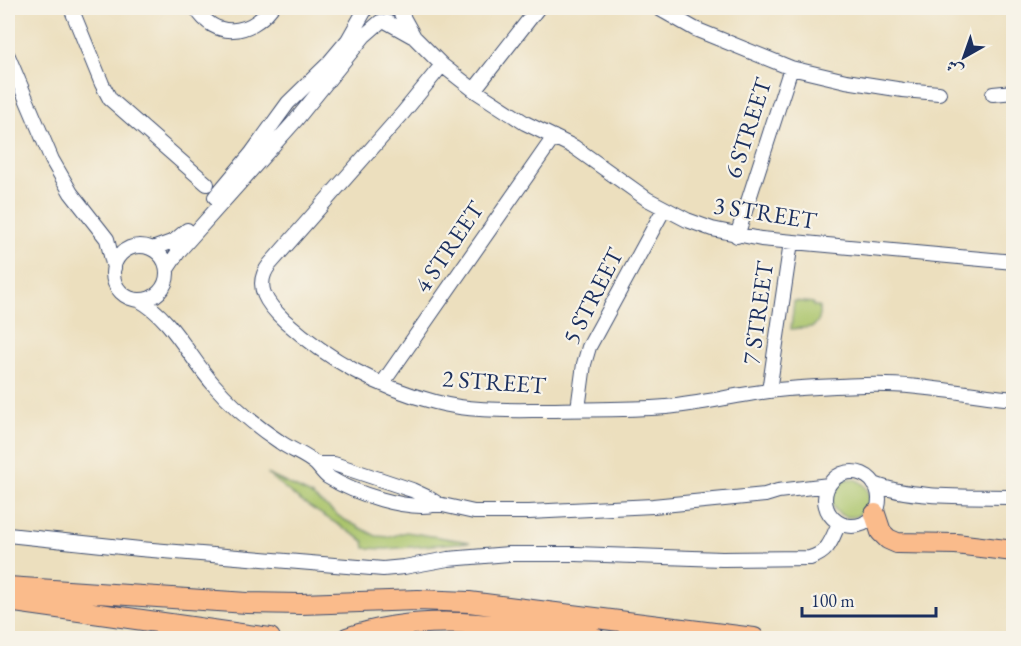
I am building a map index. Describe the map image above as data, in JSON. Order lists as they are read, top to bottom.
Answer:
{
  "streets": {
    "street": [
      "6 STREET",
      "3 STREET",
      "4 STREET",
      "5 STREET",
      "7 STREET",
      "2 STREET"
    ]
  },
  "crossings": [
    ["6 STREET", "3 STREET"],
    ["3 STREET", "4 STREET"],
    ["3 STREET", "5 STREET"],
    ["3 STREET", "7 STREET"],
    ["3 STREET", "2 STREET"],
    ["4 STREET", "2 STREET"],
    ["5 STREET", "2 STREET"],
    ["7 STREET", "2 STREET"]
  ],
  "scale_bar": "100 m",
  "north": "bottom left"
}
